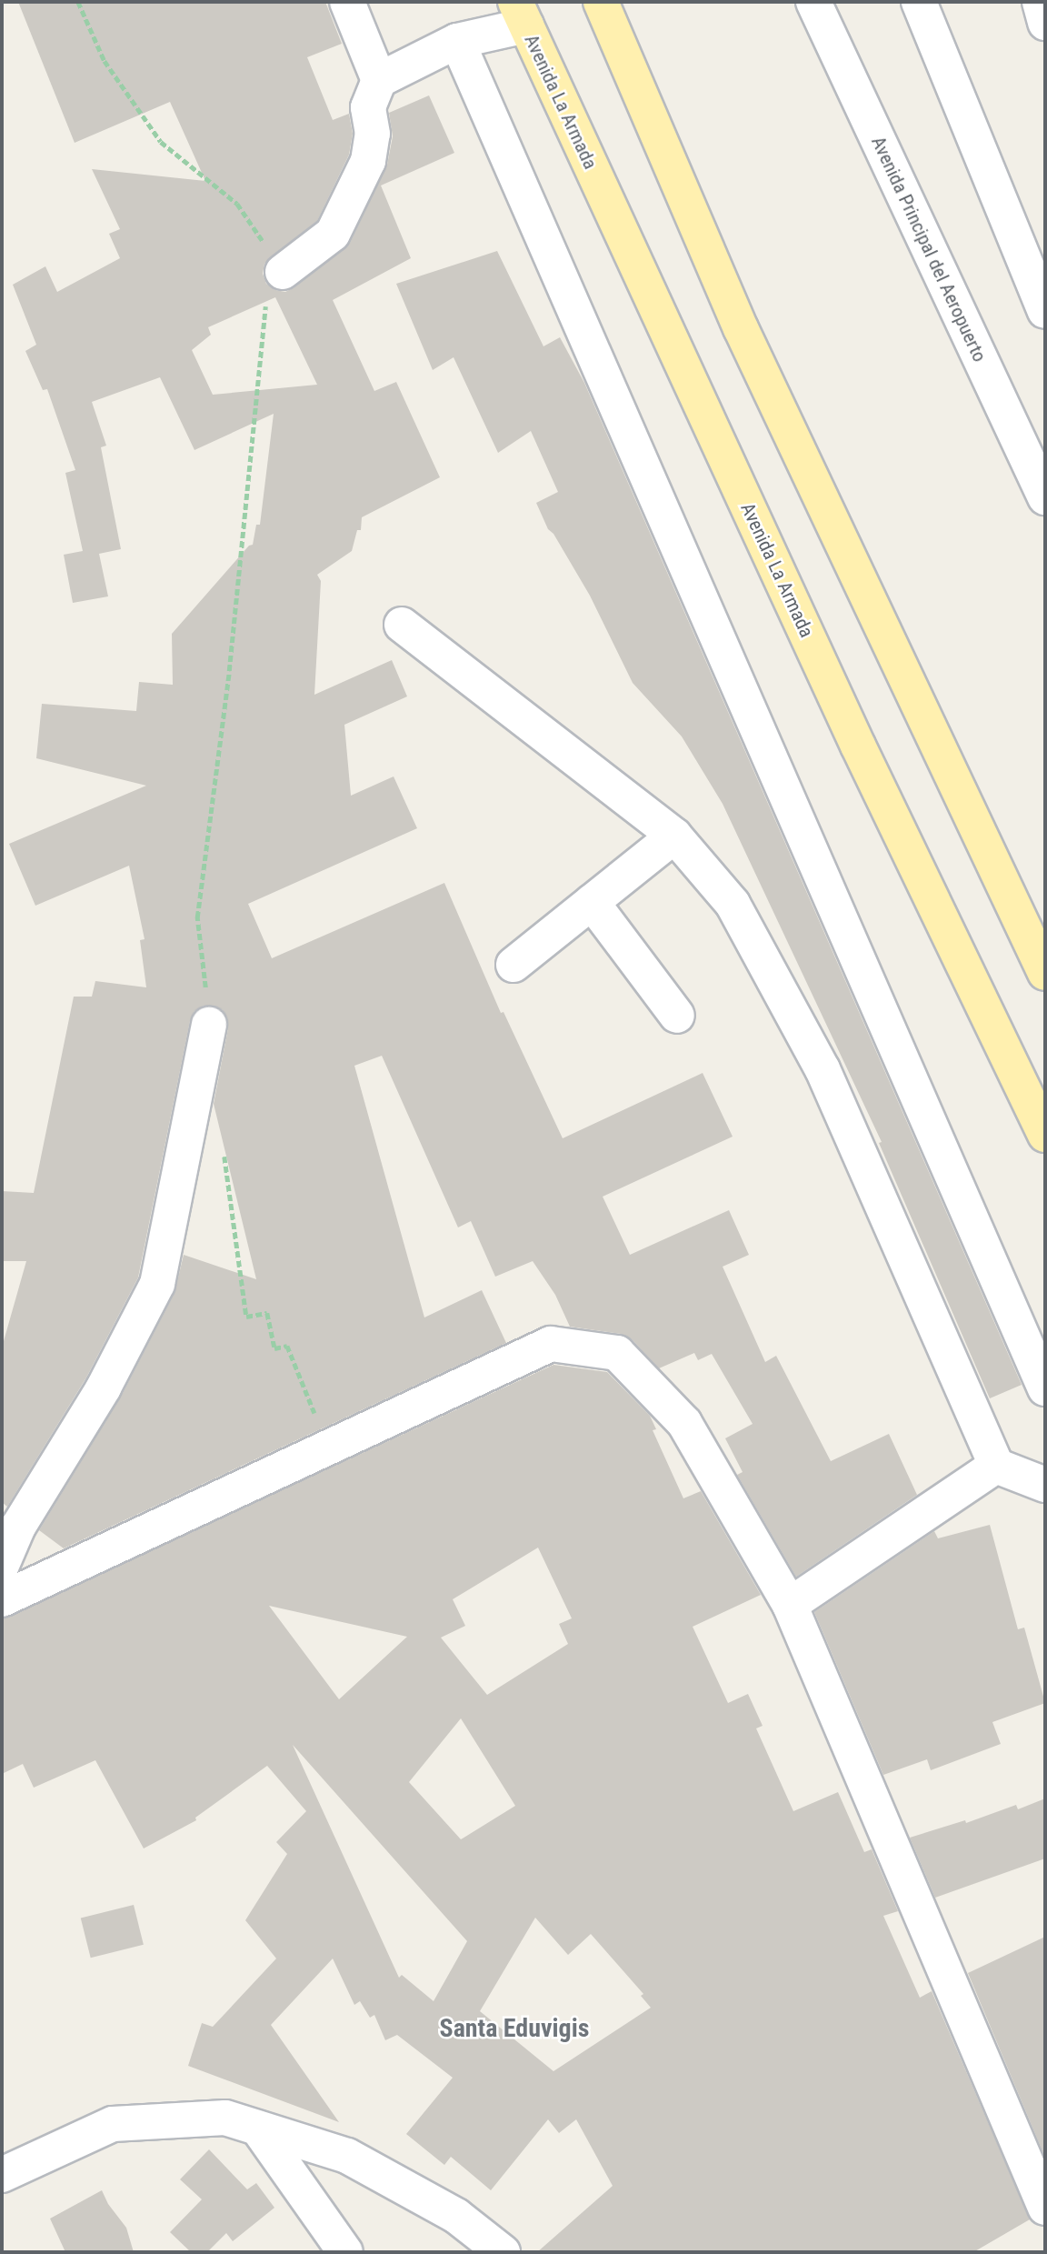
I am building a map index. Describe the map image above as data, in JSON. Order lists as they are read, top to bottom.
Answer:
{
  "streets": {
    "main road": ["Avenida La Armada"],
    "street": ["Avenida Principal del Aeropuerto"]
  },
  "districts": ["Santa Eduvigis"]
}
